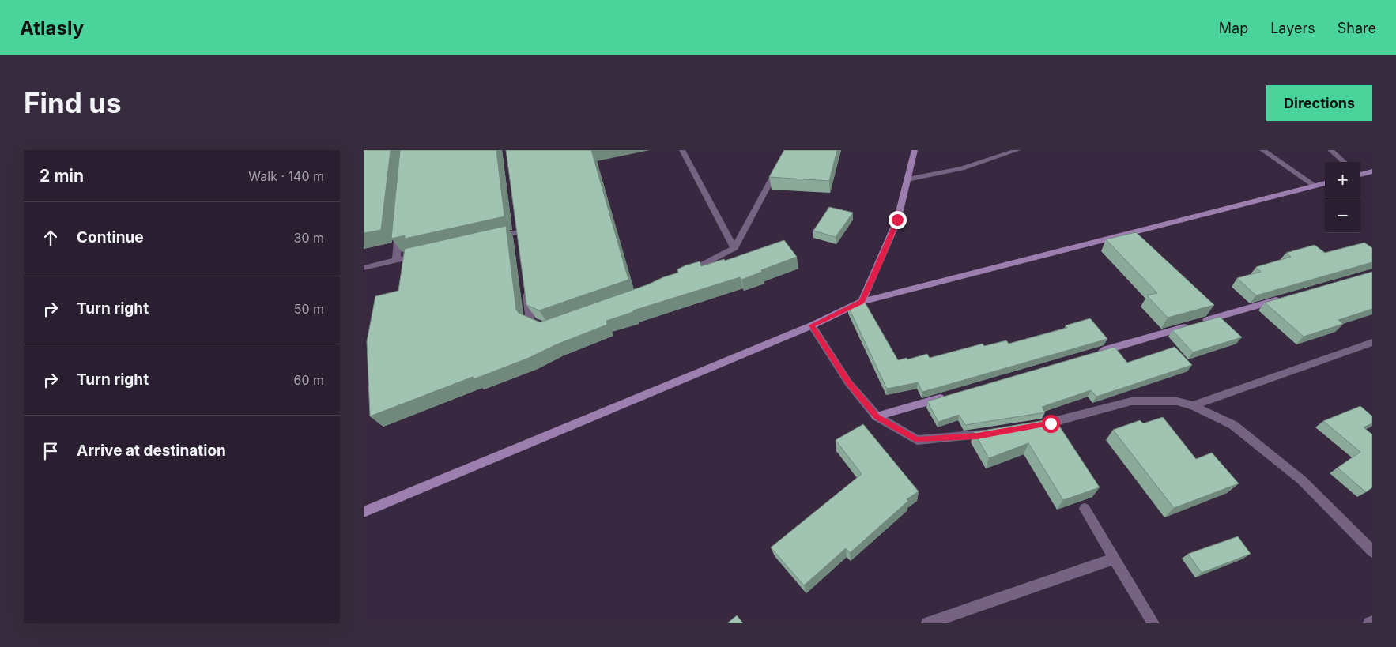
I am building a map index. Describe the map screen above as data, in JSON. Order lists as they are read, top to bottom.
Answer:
{
  "page": {
    "header": "Atlasly",
    "nav": ["Map", "Layers", "Share"],
    "buttons": "Directions",
    "title": "Find us",
    "heading": ["2 min", "Walk · 140 m"],
    "map_buttons": ["+", "−"],
    "list": [
      ["Continue", "30 m"],
      ["Turn right", "50 m"],
      ["Turn right", "60 m"],
      "Arrive at destination"
    ]
  }
}
